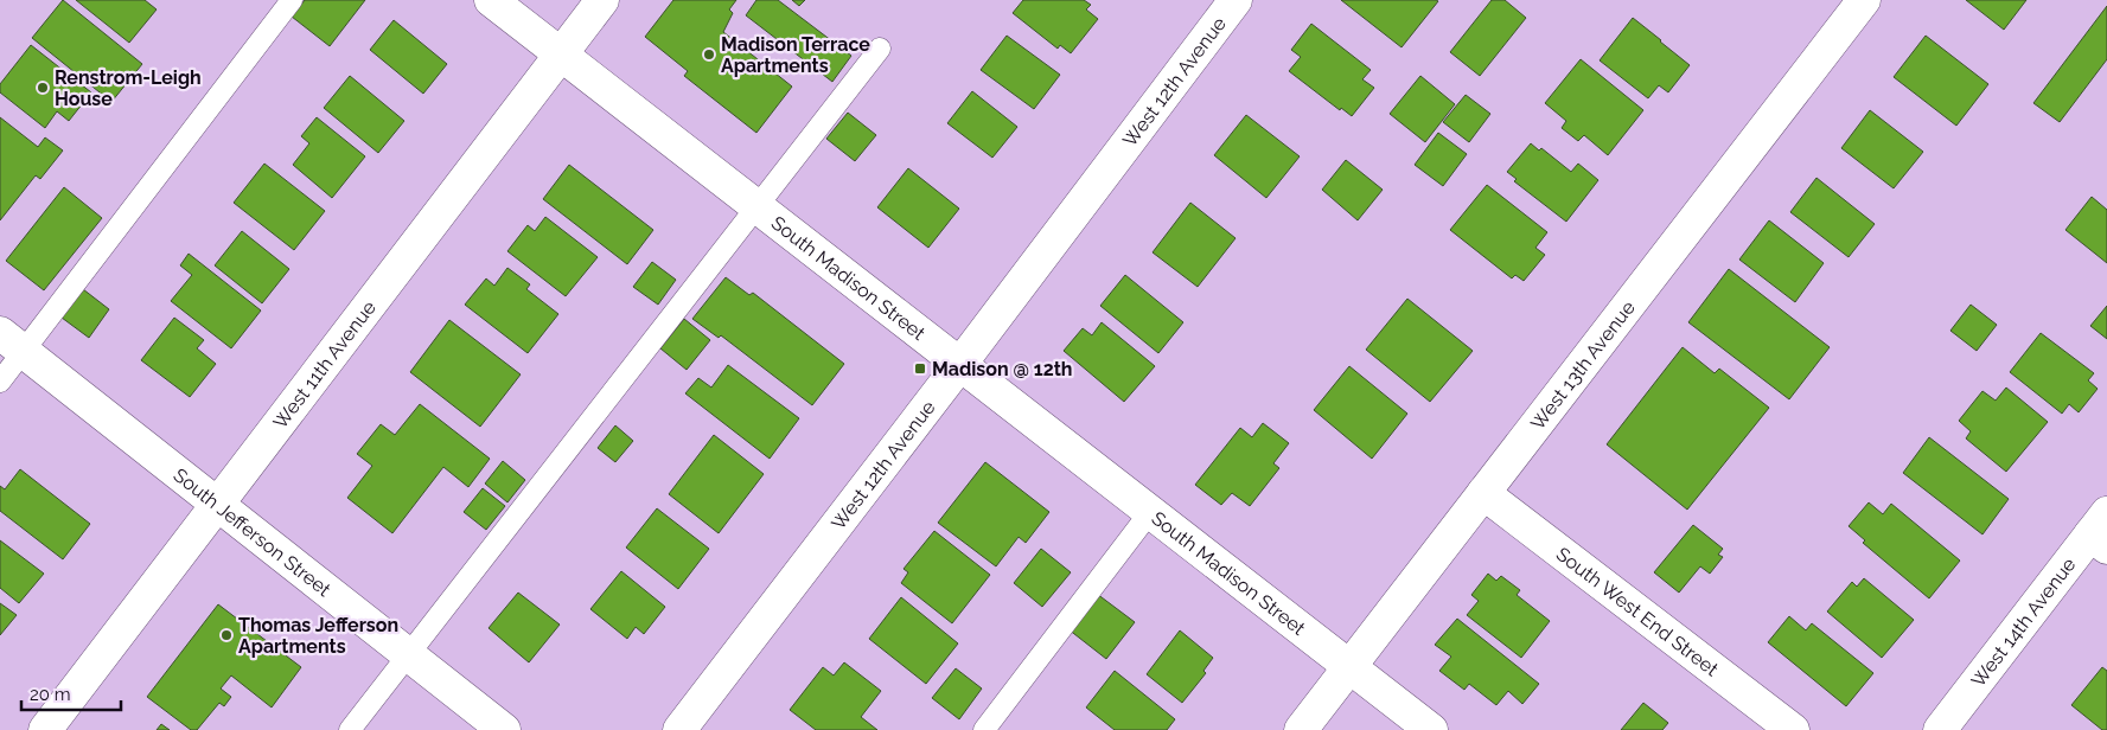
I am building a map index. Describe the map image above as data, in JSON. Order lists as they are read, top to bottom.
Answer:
{
  "streets": {
    "street": [
      "West 12th Avenue",
      "South Madison Street",
      "West 11th Avenue",
      "West 13th Avenue",
      "South Jefferson Street",
      "South West End Street",
      "West 14th Avenue"
    ]
  },
  "crossings": [
    ["West 12th Avenue", "South Madison Street"],
    ["South Madison Street", "West 11th Avenue"],
    ["South Madison Street", "West 13th Avenue"],
    ["West 11th Avenue", "South Jefferson Street"],
    ["West 13th Avenue", "South West End Street"]
  ],
  "places": {
    "other": ["Madison Terrace Apartments", "Renstrom-Leigh House", "Thomas Jefferson Apartments"],
    "transit": ["Madison @ 12th"]
  },
  "scale_bar": "20 m"
}
